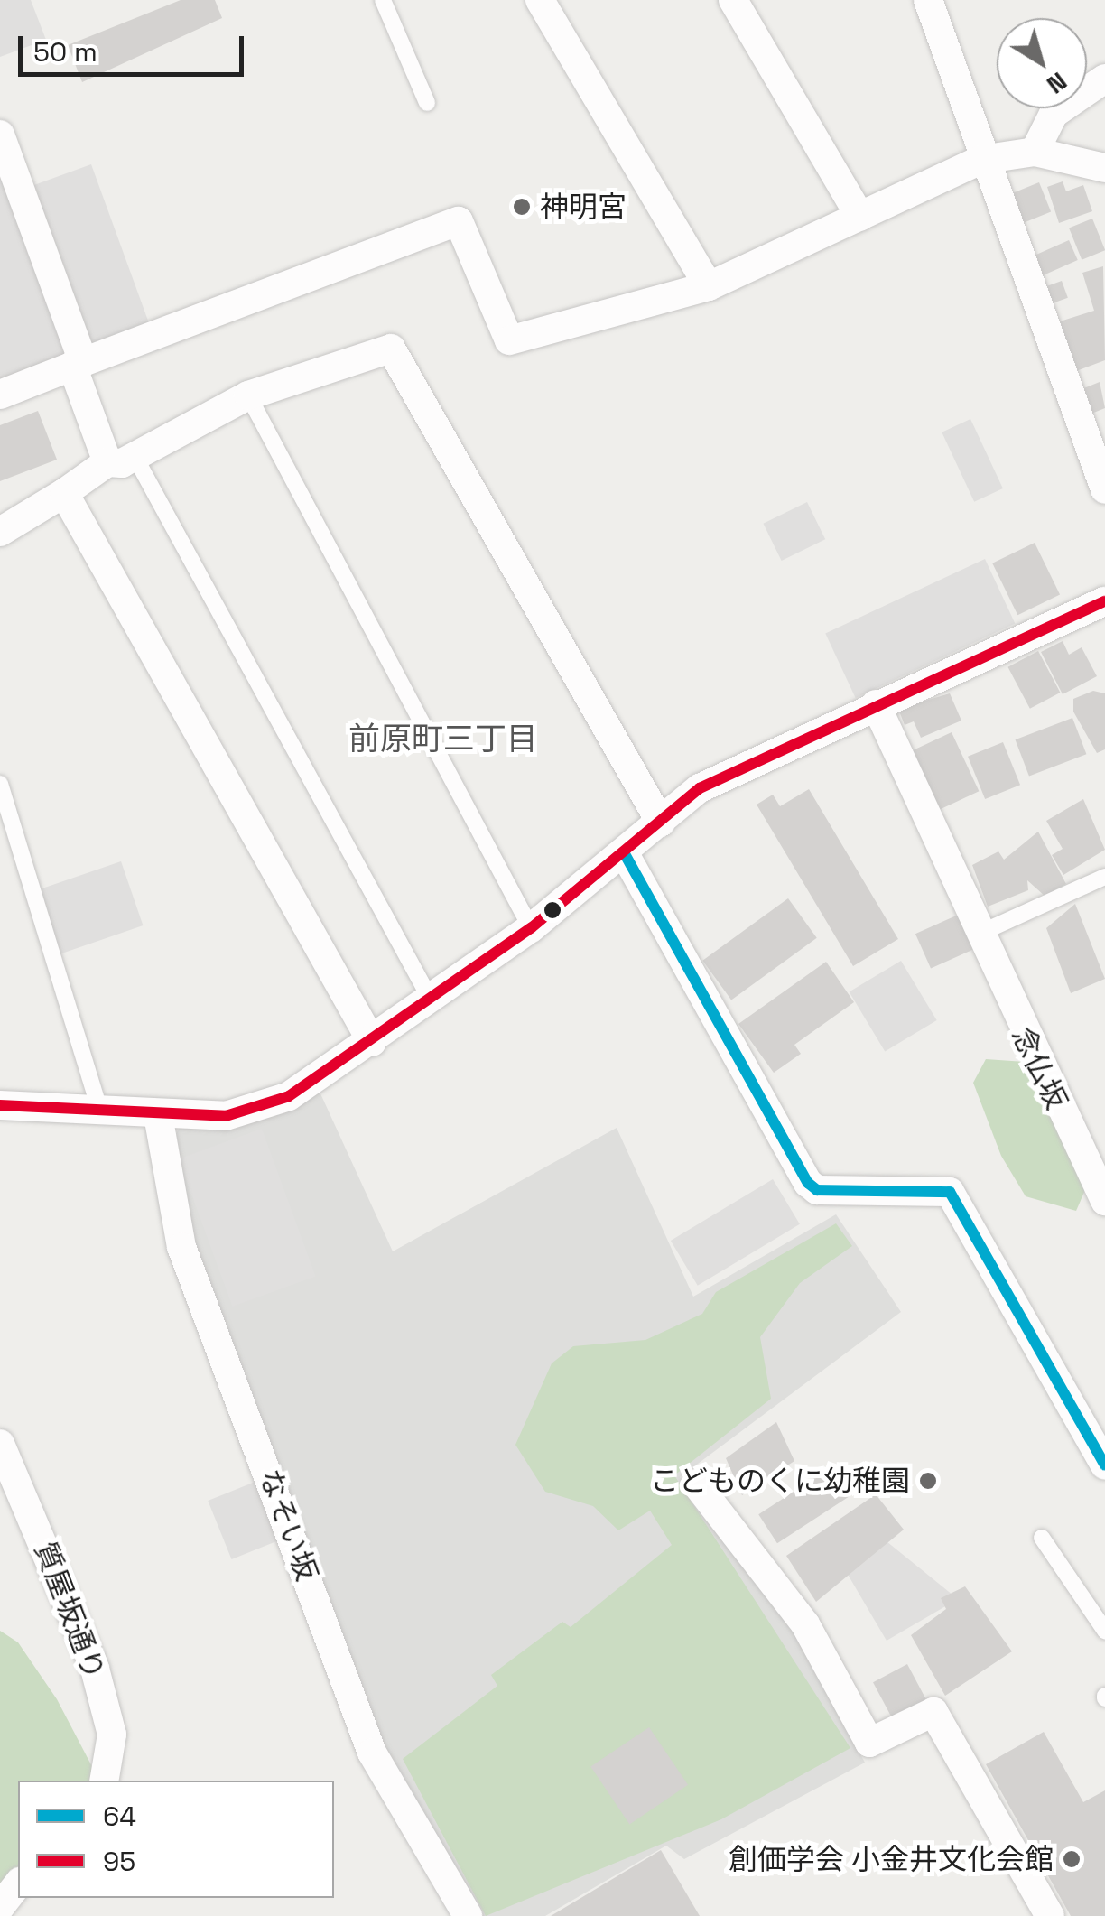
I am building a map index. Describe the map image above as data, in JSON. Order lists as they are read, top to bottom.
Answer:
{
  "streets": {
    "street": ["念仏坂", "なそい坂", "質屋坂通り"]
  },
  "districts": ["前原町三丁目"],
  "places": ["神明宮", "こどものくに幼稚園", "創価学会 小金井文化会館"],
  "lines": ["transit line 95", "transit line 64"],
  "legend": ["64", "95"],
  "scale_bar": "50 m",
  "north": "bottom right"
}
